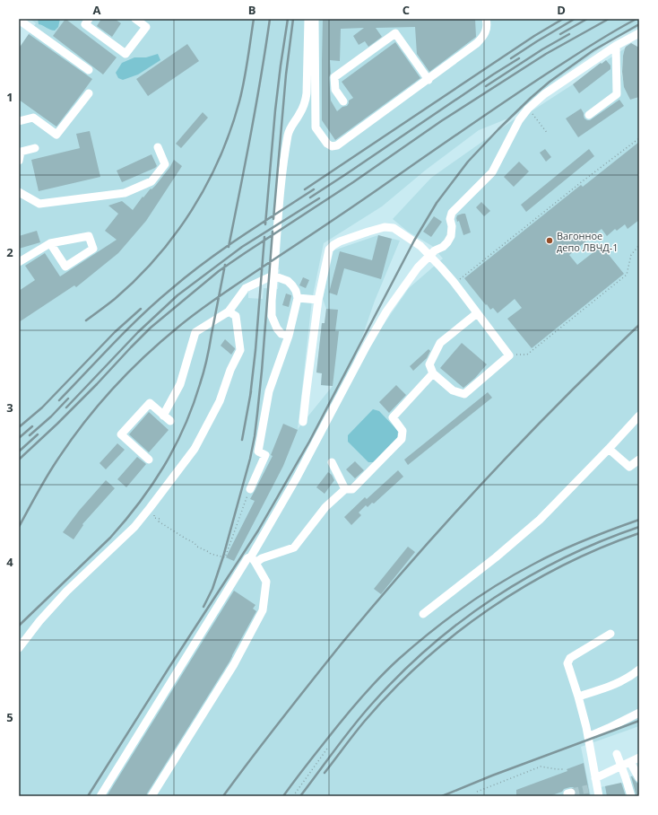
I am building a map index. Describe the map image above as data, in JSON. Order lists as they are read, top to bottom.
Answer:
{
  "places": ["Вагонное депо ЛВЧД-1"],
  "grid": {
    "columns": [
      "A",
      "B",
      "C",
      "D"
    ],
    "rows": [
      "1",
      "2",
      "3",
      "4",
      "5"
    ]
  }
}
